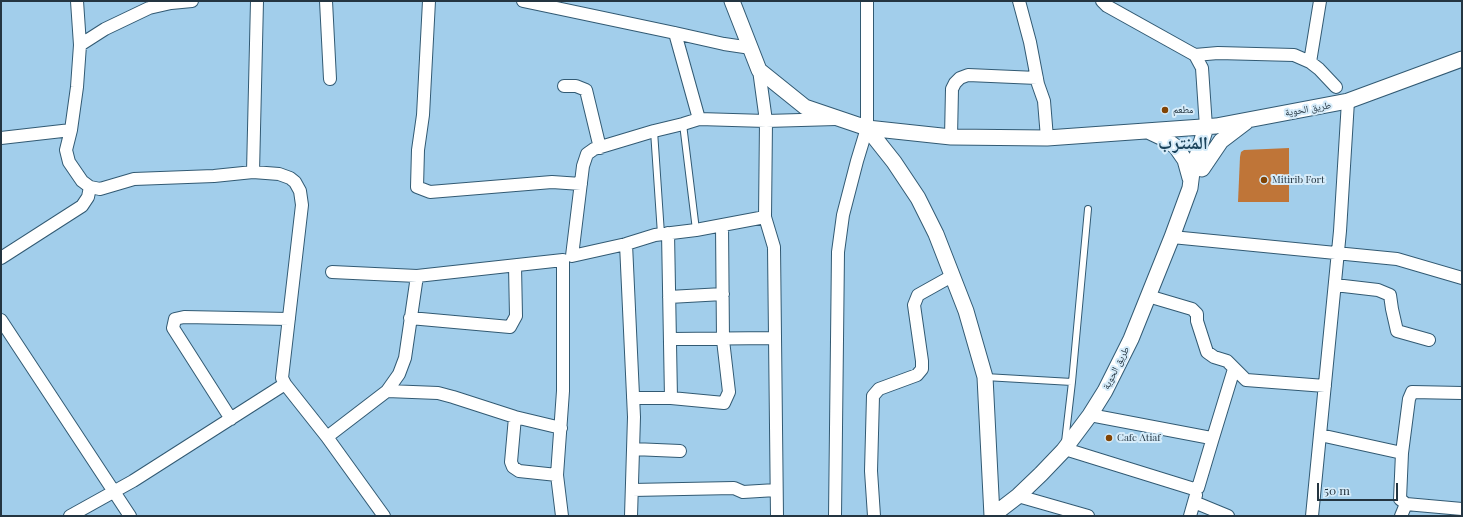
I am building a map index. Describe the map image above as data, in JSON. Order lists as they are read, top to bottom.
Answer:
{
  "streets": {
    "street": ["طريق الحوية"]
  },
  "districts": ["المنترب"],
  "places": ["مطعم", "Mitirib Fort", "Cafe Atiaf"],
  "scale_bar": "50 m"
}
